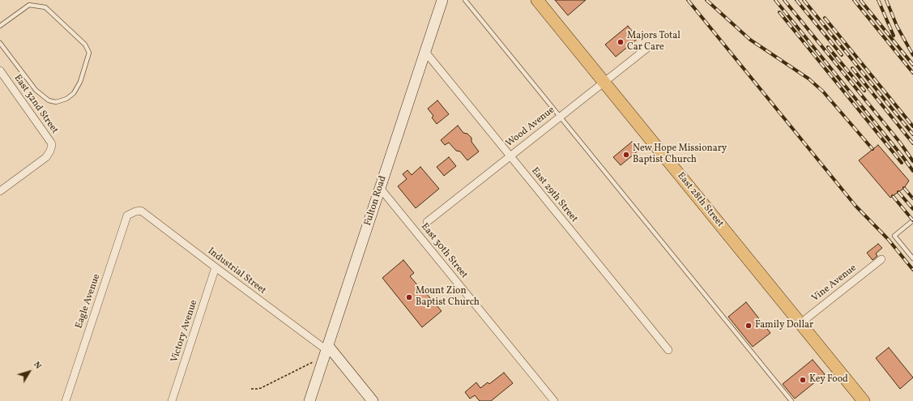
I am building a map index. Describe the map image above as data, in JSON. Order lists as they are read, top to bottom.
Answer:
{
  "streets": {
    "main road": ["East 28th Street"],
    "street": [
      "East 32nd Street",
      "Wood Avenue",
      "East 29th Street",
      "Fulton Road",
      "East 30th Street",
      "Industrial Street",
      "Vine Avenue",
      "Eagle Avenue",
      "Victory Avenue"
    ]
  },
  "crossings": [
    ["Wood Avenue", "East 29th Street"],
    ["Wood Avenue", "East 28th Street"],
    ["East 29th Street", "Fulton Road"],
    ["East 28th Street", "Vine Avenue"],
    ["Fulton Road", "East 30th Street"],
    ["Fulton Road", "Industrial Street"],
    ["Industrial Street", "Eagle Avenue"],
    ["Industrial Street", "Victory Avenue"]
  ],
  "places": [
    "Majors Total Car Care",
    "New Hope Missionary Baptist Church",
    "Mount Zion Baptist Church",
    "Family Dollar",
    "Key Food"
  ],
  "north": "top right"
}
